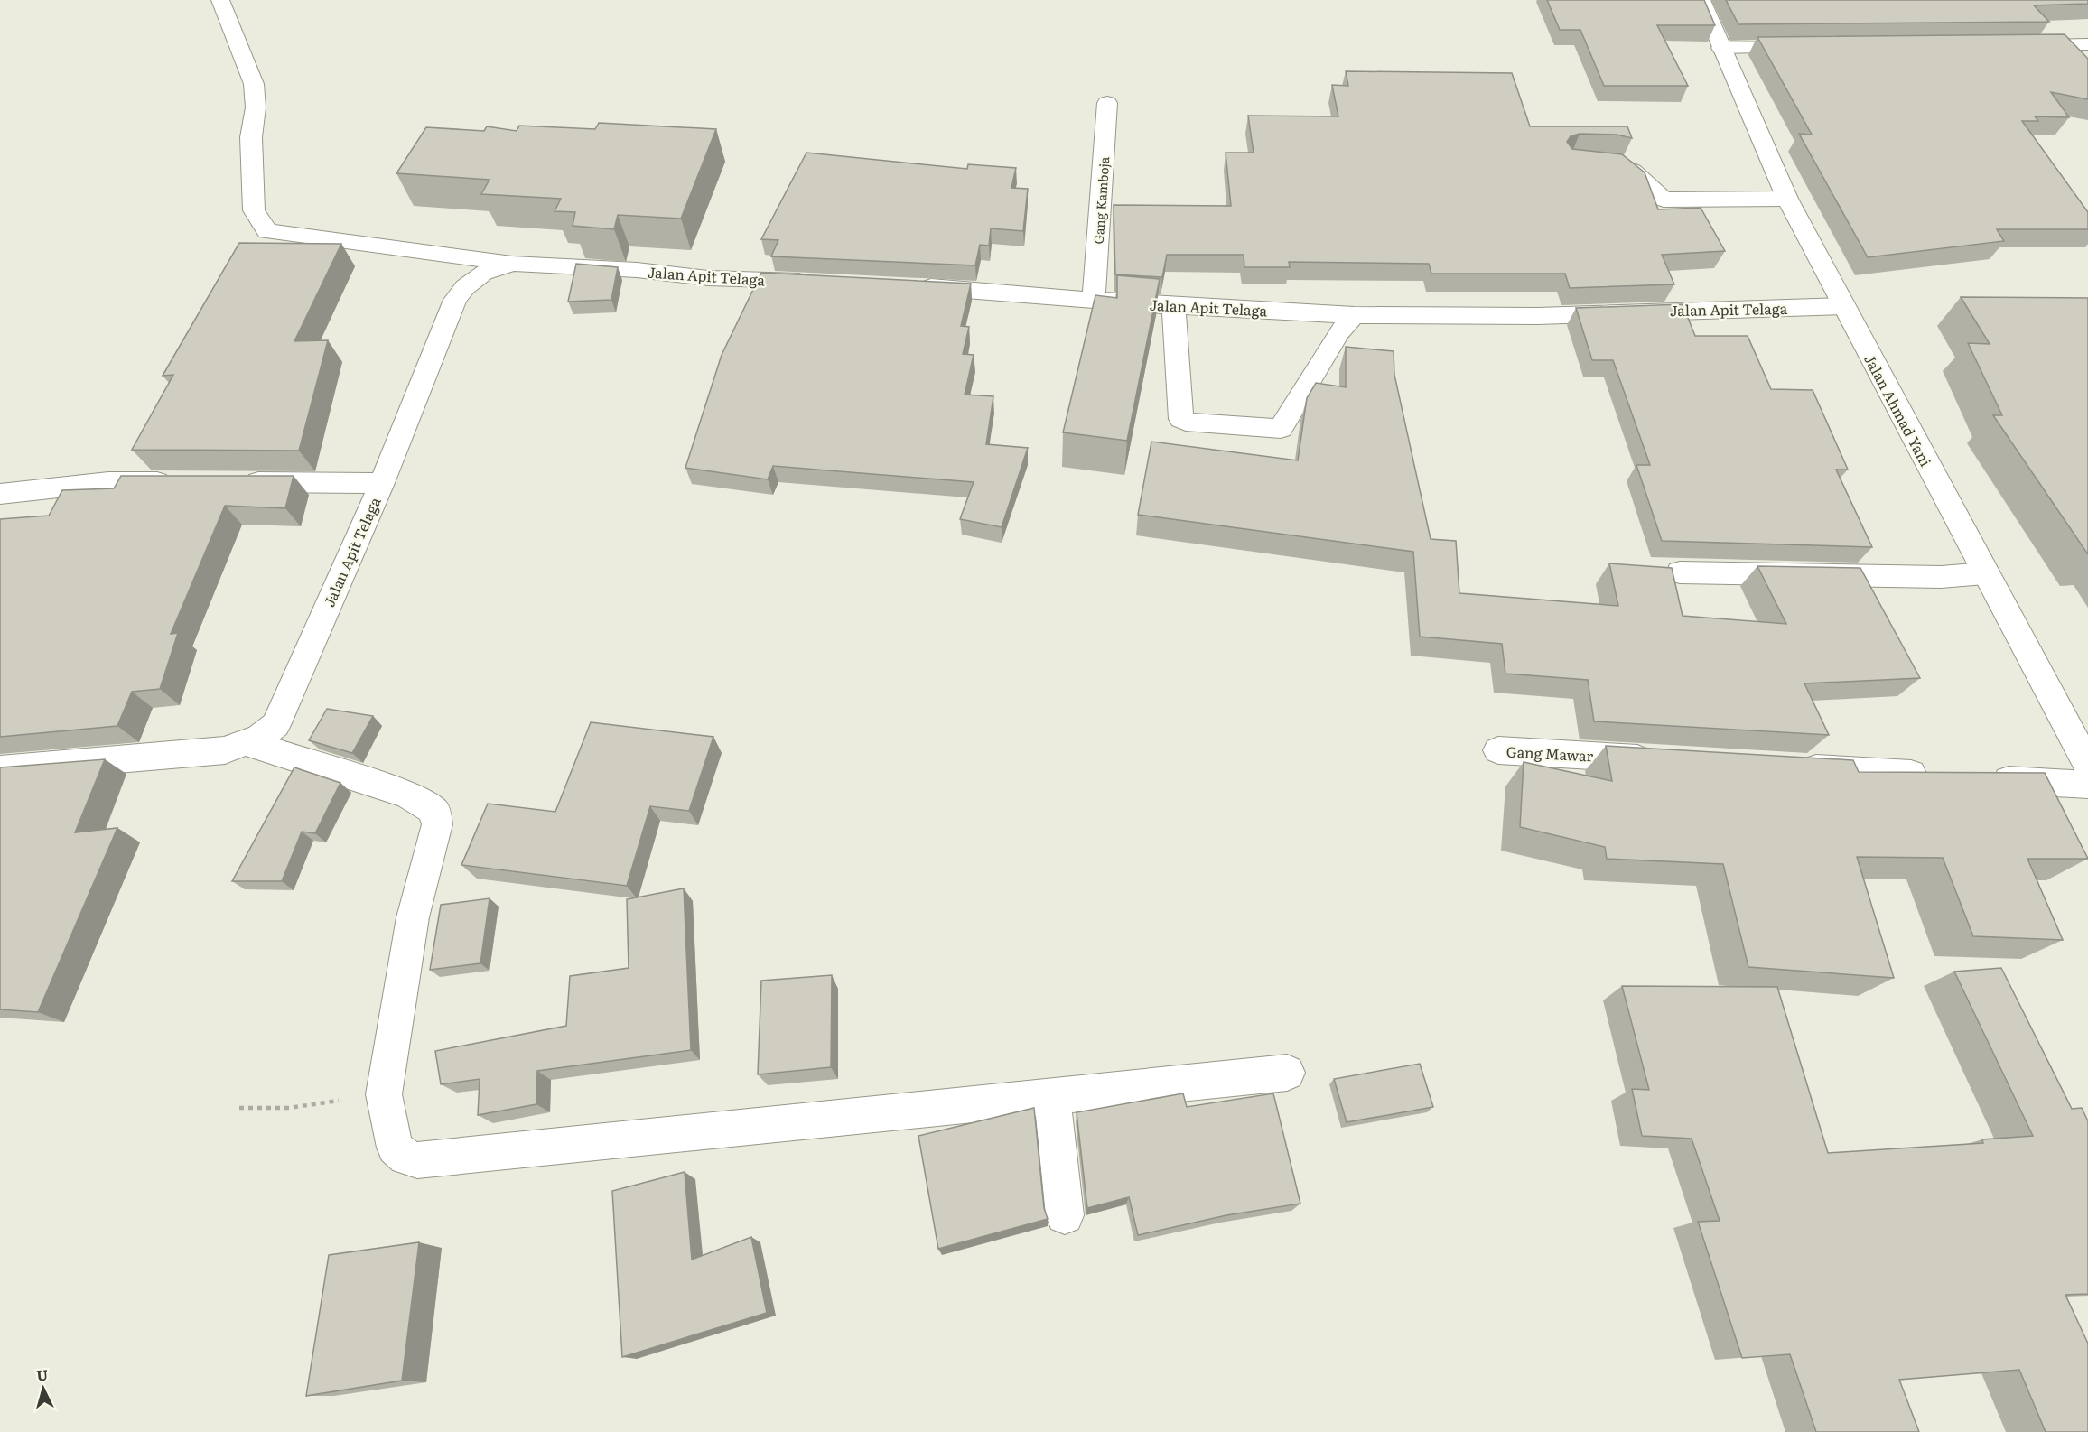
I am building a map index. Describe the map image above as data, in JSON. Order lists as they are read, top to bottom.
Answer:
{
  "streets": {
    "street": [
      "Gang Kamboja",
      "Jalan Apit Telaga",
      "Jalan Ahmad Yani",
      "Gang Mawar"
    ]
  },
  "crossings": [
    ["Gang Kamboja", "Jalan Apit Telaga"],
    ["Jalan Apit Telaga", "Jalan Ahmad Yani"]
  ],
  "north": "top"
}
